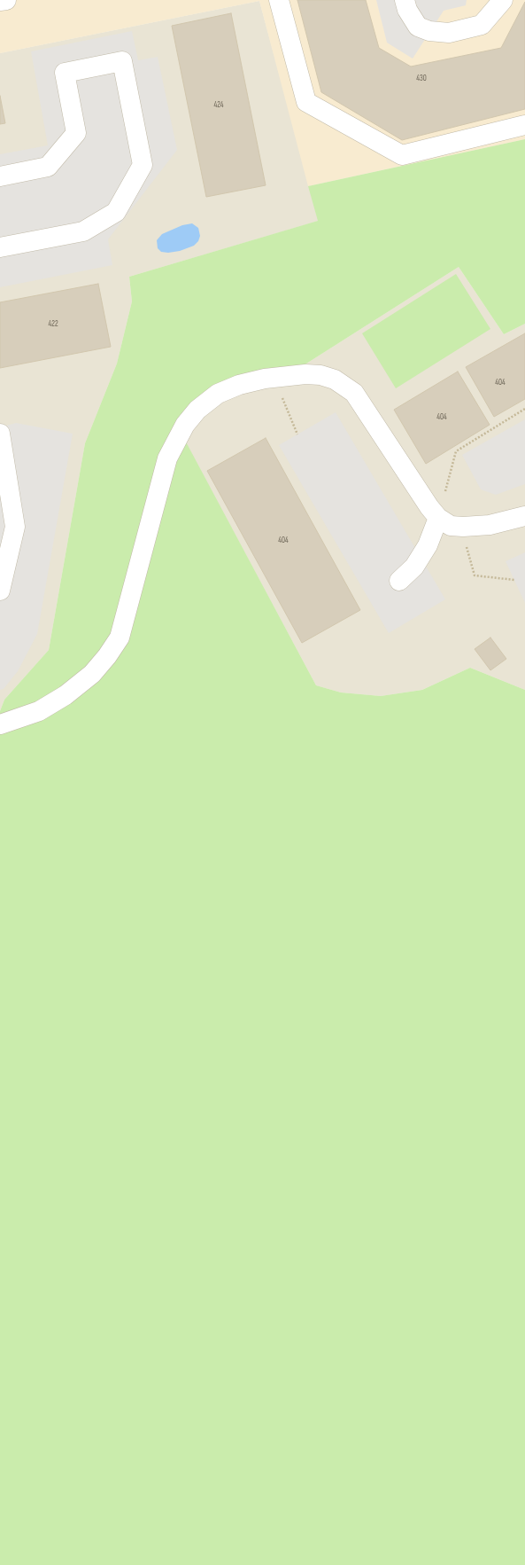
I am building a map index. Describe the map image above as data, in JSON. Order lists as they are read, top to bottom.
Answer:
{
  "house_numbers": [
    "430",
    "424",
    "422",
    "404",
    "404",
    "404"
  ]
}
